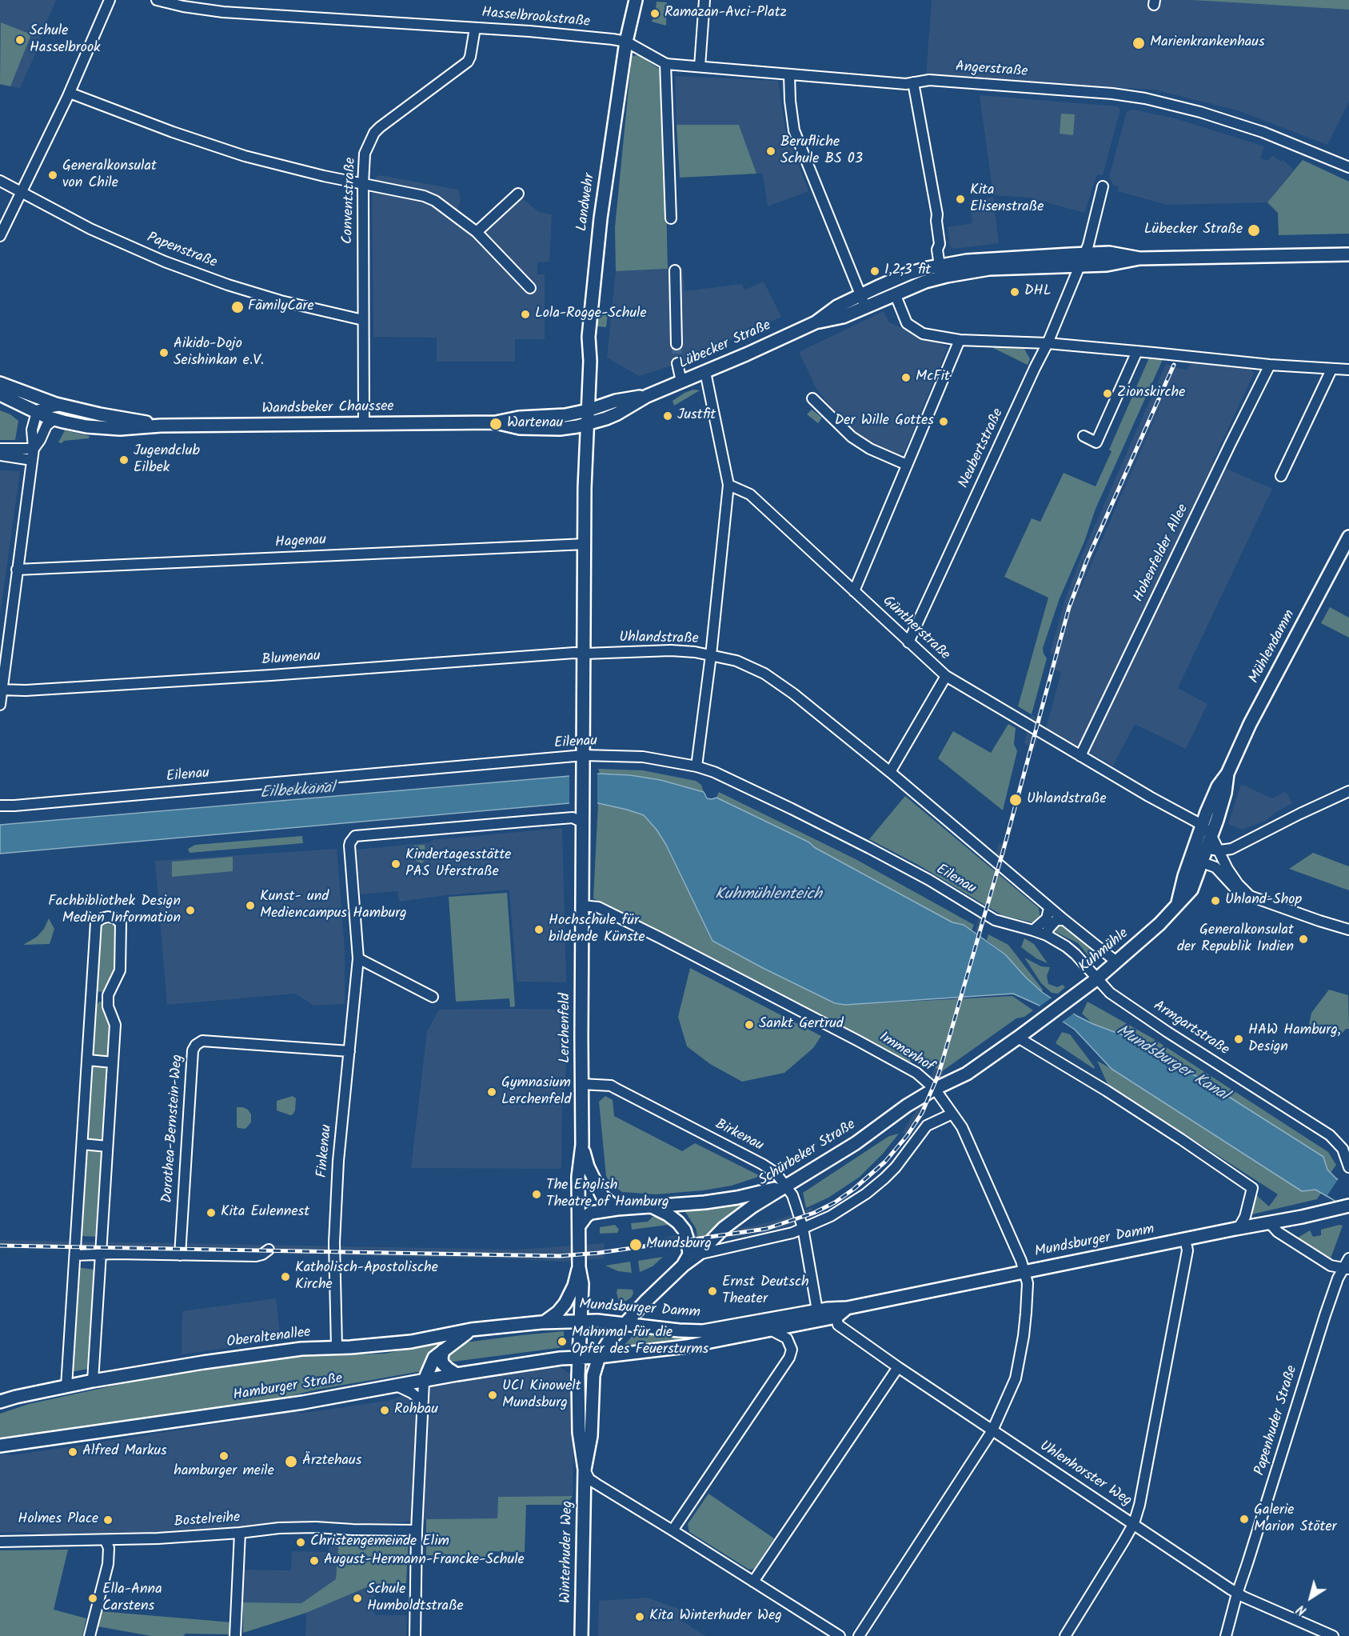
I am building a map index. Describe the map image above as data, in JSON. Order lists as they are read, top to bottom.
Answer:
{
  "streets": {
    "main road": [
      "Landwehr",
      "Lübecker Straße",
      "Wandsbeker Chaussee",
      "Mühlendamm",
      "Kuhmühle",
      "Lerchenfeld",
      "Schürbeker Straße",
      "Mundsburger Damm",
      "Oberaltenallee",
      "Hamburger Straße",
      "Winterhuder Weg"
    ],
    "street": [
      "Hasselbrookstraße",
      "Angerstraße",
      "Conventstraße",
      "Papenstraße",
      "Neubertstraße",
      "Hagenau",
      "Hohenfelder Allee",
      "Güntherstraße",
      "Uhlandstraße",
      "Blumenau",
      "Eilenau",
      "Armgartstraße",
      "Immenhof",
      "Dorothea-Bernstein-Weg",
      "Birkenau",
      "Finkenau",
      "Papenhuder Straße",
      "Uhlenhorster Weg",
      "Bostelreihe"
    ]
  },
  "crossings": [
    ["Hasselbrookstraße", "Angerstraße"],
    ["Hasselbrookstraße", "Conventstraße"],
    ["Hasselbrookstraße", "Landwehr"],
    ["Angerstraße", "Landwehr"],
    ["Conventstraße", "Papenstraße"],
    ["Conventstraße", "Wandsbeker Chaussee"],
    ["Landwehr", "Lübecker Straße"],
    ["Landwehr", "Wandsbeker Chaussee"],
    ["Lübecker Straße", "Wandsbeker Chaussee"],
    ["Lübecker Straße", "Neubertstraße"],
    ["Neubertstraße", "Güntherstraße"],
    ["Hohenfelder Allee", "Güntherstraße"],
    ["Güntherstraße", "Mühlendamm"],
    ["Güntherstraße", "Kuhmühle"],
    ["Uhlandstraße", "Blumenau"],
    ["Uhlandstraße", "Kuhmühle"],
    ["Mühlendamm", "Kuhmühle"],
    ["Eilenau", "Kuhmühle"],
    ["Eilenau", "Lerchenfeld"],
    ["Eilenau", "Armgartstraße"],
    ["Kuhmühle", "Armgartstraße"],
    ["Kuhmühle", "Schürbeker Straße"],
    ["Lerchenfeld", "Immenhof"],
    ["Lerchenfeld", "Birkenau"],
    ["Lerchenfeld", "Finkenau"],
    ["Lerchenfeld", "Schürbeker Straße"],
    ["Lerchenfeld", "Mundsburger Damm"],
    ["Lerchenfeld", "Hamburger Straße"],
    ["Lerchenfeld", "Winterhuder Weg"],
    ["Immenhof", "Schürbeker Straße"],
    ["Immenhof", "Mundsburger Damm"],
    ["Immenhof", "Uhlenhorster Weg"],
    ["Dorothea-Bernstein-Weg", "Finkenau"],
    ["Birkenau", "Schürbeker Straße"],
    ["Birkenau", "Mundsburger Damm"],
    ["Finkenau", "Oberaltenallee"],
    ["Schürbeker Straße", "Mundsburger Damm"],
    ["Schürbeker Straße", "Winterhuder Weg"],
    ["Mundsburger Damm", "Oberaltenallee"],
    ["Mundsburger Damm", "Hamburger Straße"],
    ["Mundsburger Damm", "Uhlenhorster Weg"],
    ["Mundsburger Damm", "Winterhuder Weg"],
    ["Hamburger Straße", "Winterhuder Weg"],
    ["Papenhuder Straße", "Uhlenhorster Weg"]
  ],
  "water": ["Eilbekkanal", "Kuhmühlenteich", "Mundsburger Kanal"],
  "places": [
    "Ramazan-Avci-Platz",
    "Schule Hasselbrook",
    "Marienkrankenhaus",
    "Berufliche Schule BS 03",
    "Generalkonsulat von Chile",
    "Kita Elisenstraße",
    "Lübecker Straße",
    "1,2,3 fit",
    "DHL",
    "FamilyCare",
    "Lola-Rogge-Schule",
    "Aikido-Dojo Seishinkan e.V.",
    "McFit",
    "Zionskirche",
    "Justfit",
    "Der Wille Gottes",
    "Wartenau",
    "Jugendclub Eilbek",
    "Uhlandstraße",
    "Kindertagesstätte PAS Uferstraße",
    "Uhland-Shop",
    "Kunst- und Mediencampus Hamburg",
    "Fachbibliothek Design Medien Information",
    "Hochschule für bildende Künste",
    "Generalkonsulat der Republik Indien",
    "Sankt Gertrud",
    "HAW Hamburg, Design",
    "Gymnasium Lerchenfeld",
    "The English Theatre of Hamburg",
    "Kita Eulennest",
    "Mundsburg",
    "Katholisch-Apostolische Kirche",
    "Ernst Deutsch Theater",
    "Mahnmal für die Opfer des Feuersturms",
    "UCI Kinowelt Mundsburg",
    "Rohbau",
    "Alfred Markus",
    "hamburger meile",
    "Ärztehaus",
    "Galerie Marion Stöter",
    "Holmes Place",
    "Christengemeinde Elim",
    "August-Hermann-Francke-Schule",
    "Ella-Anna Carstens",
    "Schule Humboldtstraße",
    "Kita Winterhuder Weg"
  ],
  "north": "bottom left"
}
